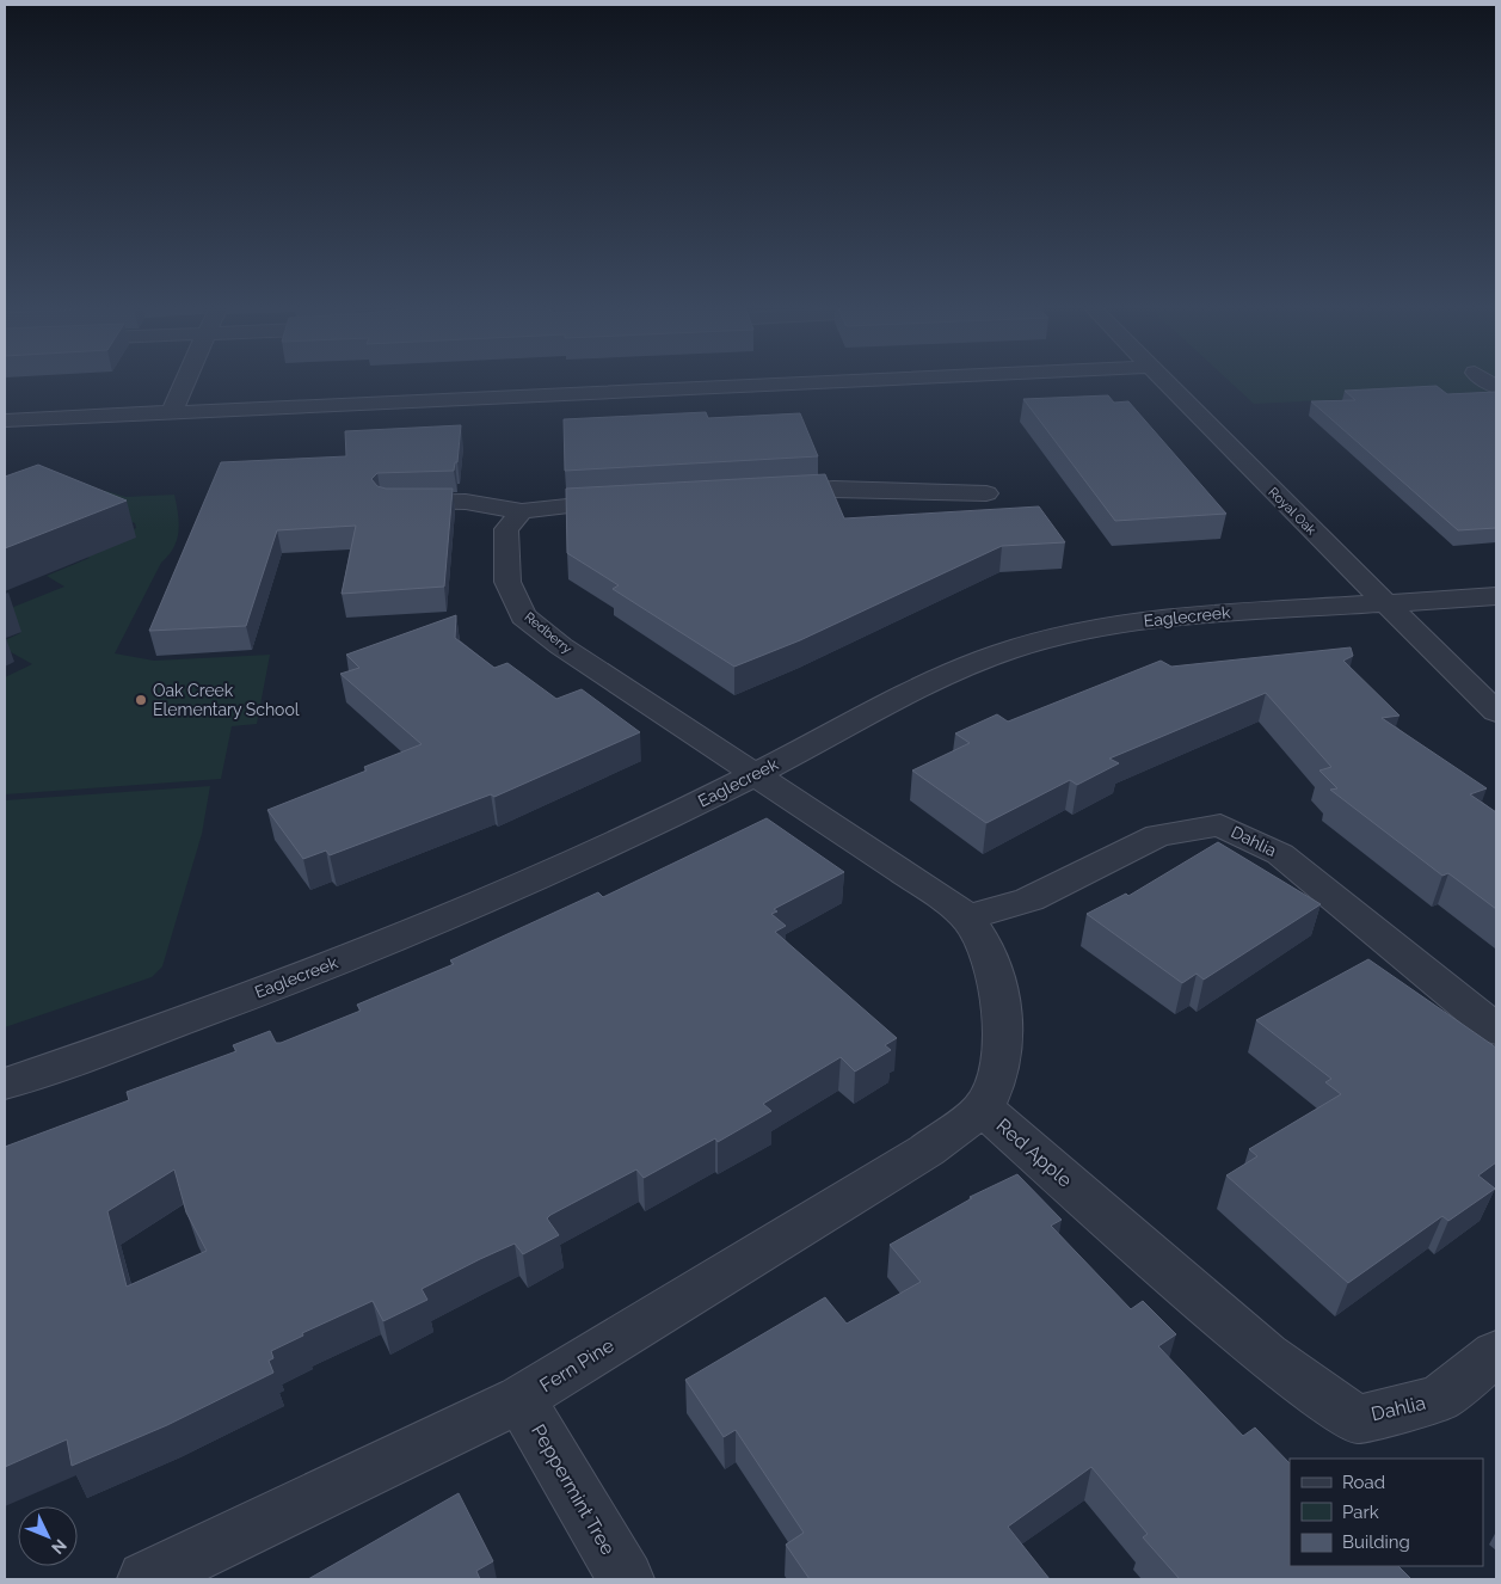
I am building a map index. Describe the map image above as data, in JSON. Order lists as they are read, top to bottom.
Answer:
{
  "streets": {
    "street": [
      "Royal Oak",
      "Eaglecreek",
      "Redberry",
      "Dahlia",
      "Red Apple",
      "Fern Pine",
      "Peppermint Tree"
    ]
  },
  "crossings": [
    ["Royal Oak", "Eaglecreek"],
    ["Eaglecreek", "Redberry"],
    ["Eaglecreek", "Red Apple"],
    ["Redberry", "Red Apple"],
    ["Dahlia", "Red Apple"],
    ["Red Apple", "Fern Pine"],
    ["Fern Pine", "Peppermint Tree"]
  ],
  "places": ["Oak Creek Elementary School"],
  "legend": ["Road", "Park", "Building"],
  "north": "bottom right"
}
